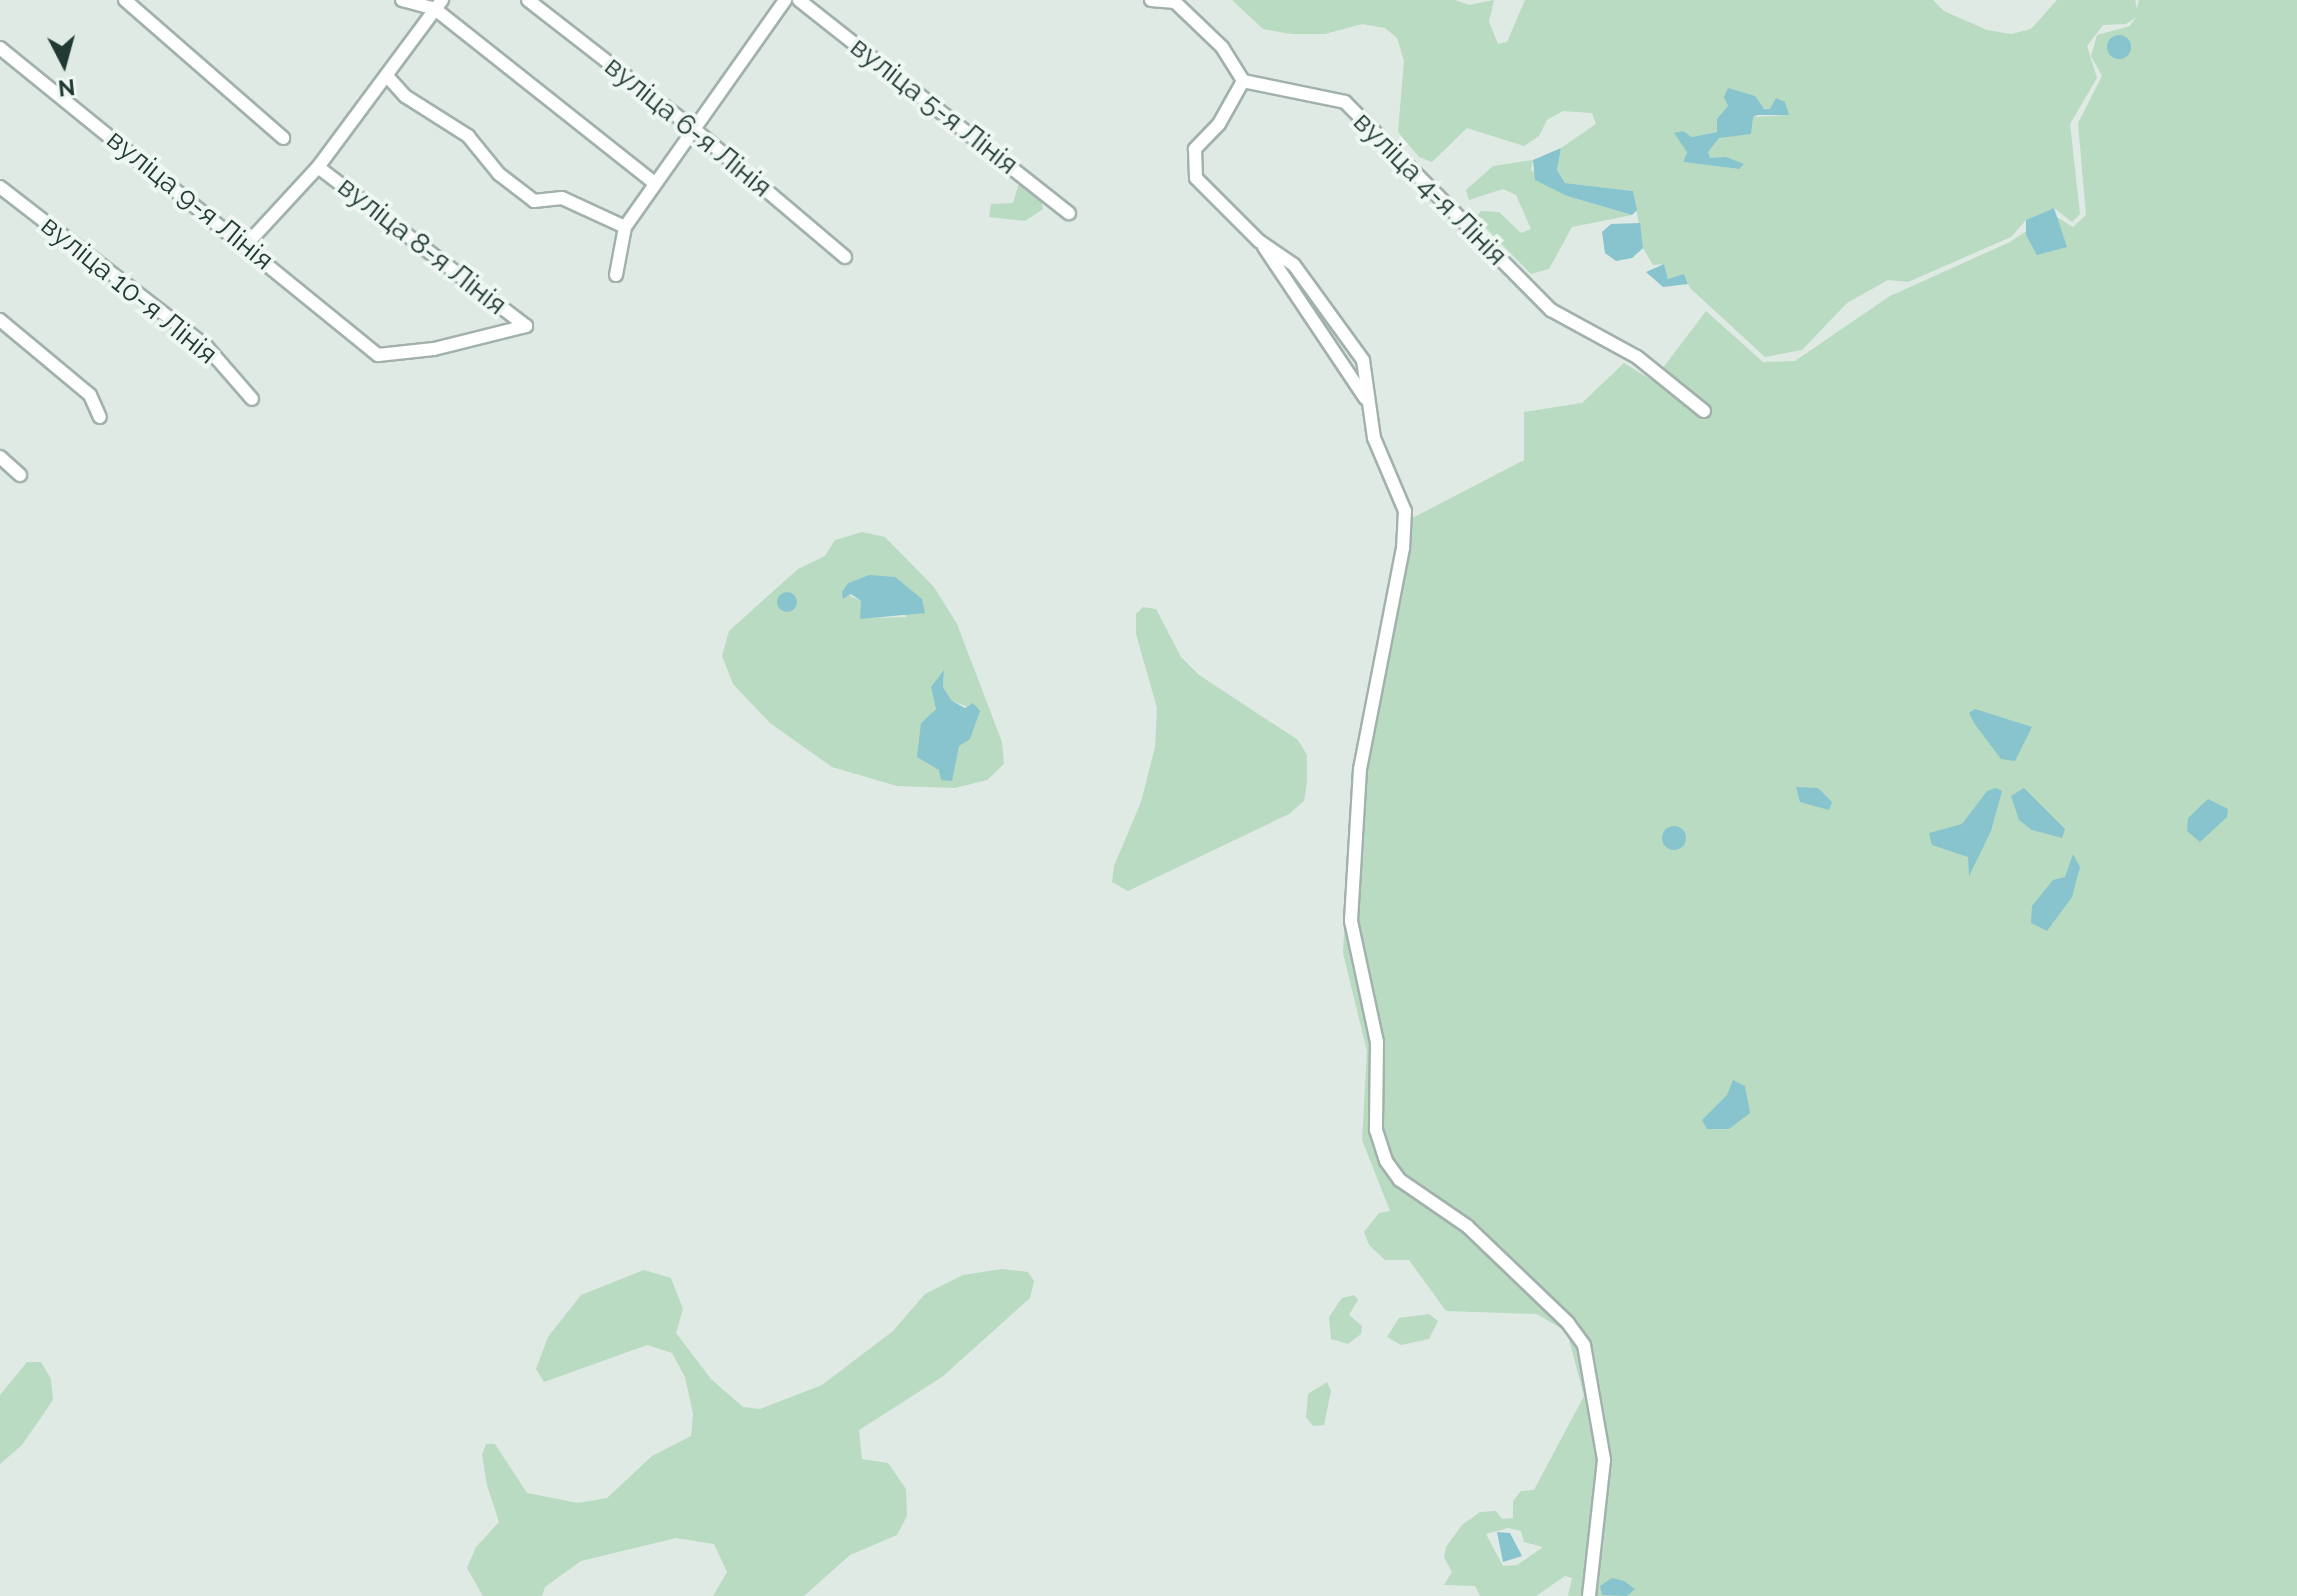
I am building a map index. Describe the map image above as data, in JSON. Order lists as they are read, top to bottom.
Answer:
{
  "streets": {
    "street": [
      "вуліца 5-я Лінія",
      "вуліца 6-я Лінія",
      "вуліца 4-я Лінія",
      "вуліца 9-я Лінія",
      "вуліца 8-я Лінія",
      "вуліца 10-я Лінія"
    ]
  },
  "crossings": [
    ["вуліца 9-я Лінія", "вуліца 8-я Лінія"]
  ],
  "north": "bottom"
}
